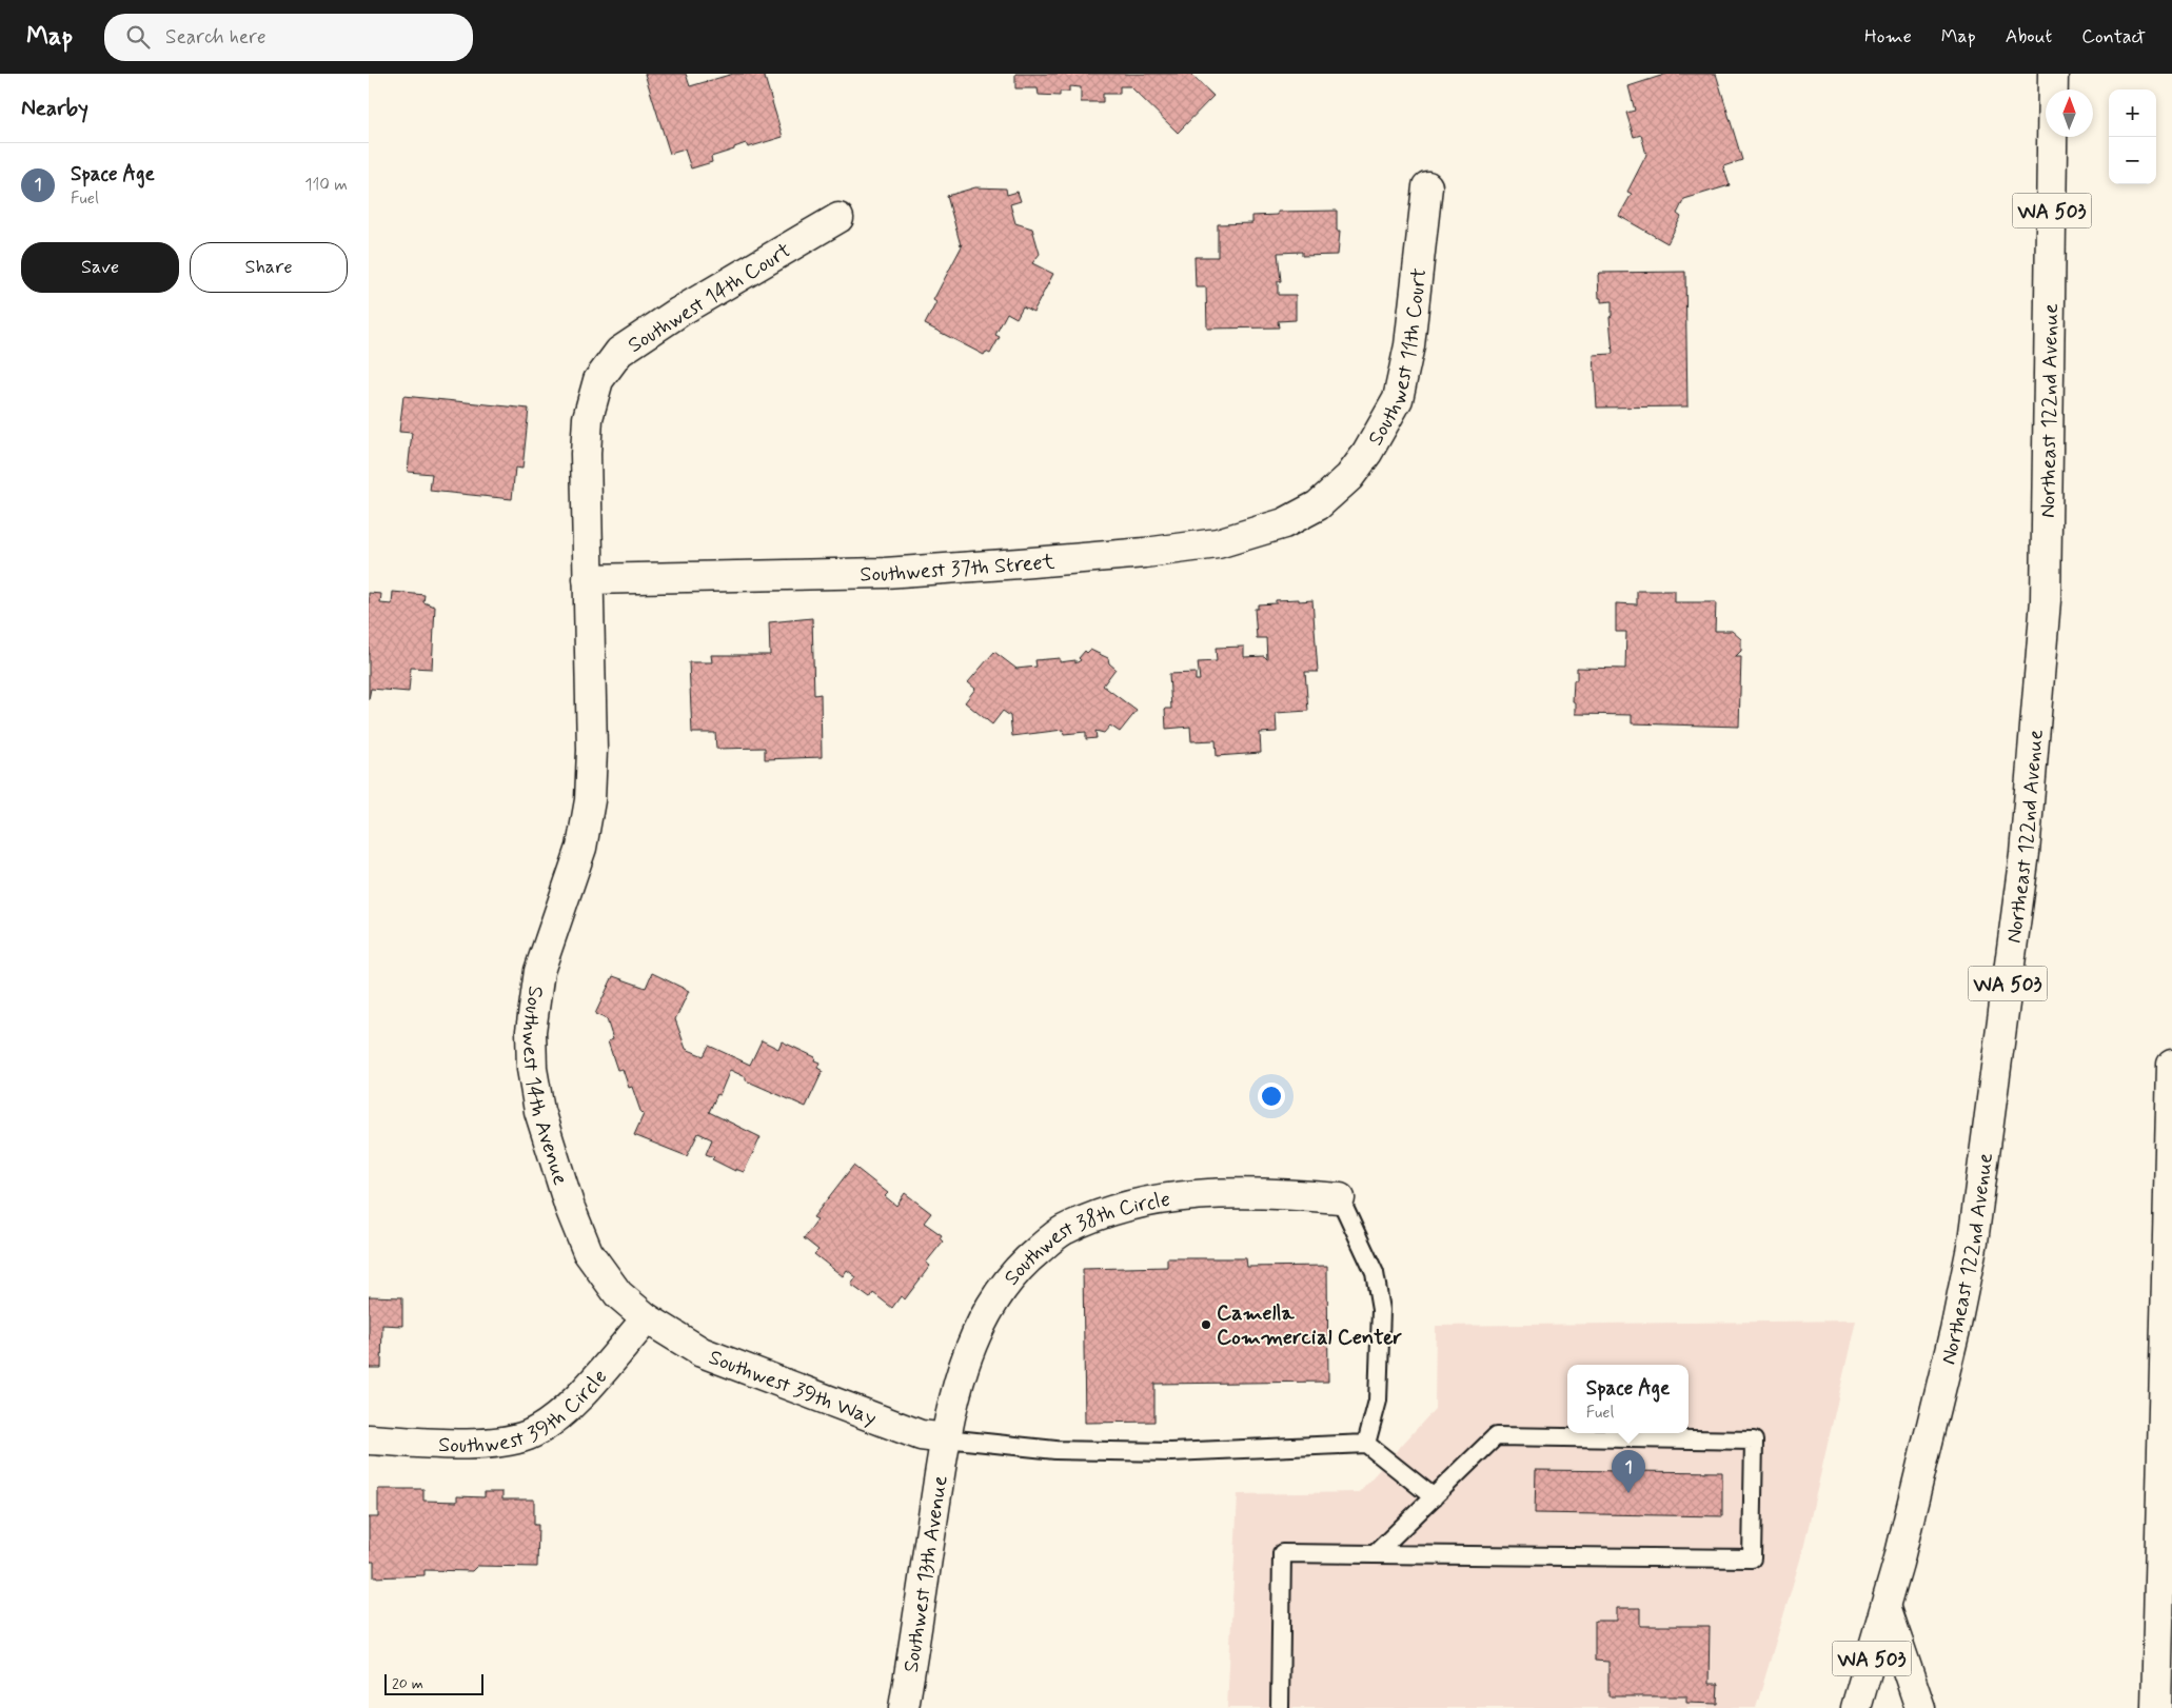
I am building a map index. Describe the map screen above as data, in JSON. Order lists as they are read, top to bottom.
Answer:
{
  "streets": {
    "main road": [
      "WA 503",
      "Southwest 14th Court",
      "Southwest 11th Court",
      "Northeast 122nd Avenue",
      "Southwest 37th Street",
      "Southwest 14th Avenue",
      "Southwest 38th Circle",
      "Southwest 39th Way",
      "Southwest 39th Circle",
      "Southwest 13th Avenue"
    ]
  },
  "crossings": [
    ["Southwest 14th Court", "Southwest 37th Street"],
    ["Southwest 14th Court", "Southwest 14th Avenue"],
    ["Southwest 11th Court", "Southwest 37th Street"],
    ["Southwest 37th Street", "Southwest 14th Avenue"],
    ["Southwest 14th Avenue", "Southwest 39th Way"],
    ["Southwest 14th Avenue", "Southwest 39th Circle"],
    ["Southwest 38th Circle", "Southwest 39th Way"],
    ["Southwest 38th Circle", "Southwest 13th Avenue"],
    ["Southwest 39th Way", "Southwest 39th Circle"],
    ["Southwest 39th Way", "Southwest 13th Avenue"]
  ],
  "places": ["Camella Commercial Center"],
  "scale_bar": "20 m",
  "north": "top",
  "page": {
    "header": "Map",
    "search": "Search here",
    "nav": [
      "Home",
      "Map",
      "About",
      "Contact"
    ],
    "heading": "Nearby",
    "map_buttons": ["+", "−"],
    "list": [
      {
        "mark": "1",
        "name": "Space Age",
        "note": "Fuel",
        "value": "110 m"
      }
    ],
    "buttons": ["Save", "Share"],
    "popup": ["Space Age", "Fuel"],
    "pins": "1",
    "scale": "20 m"
  }
}
